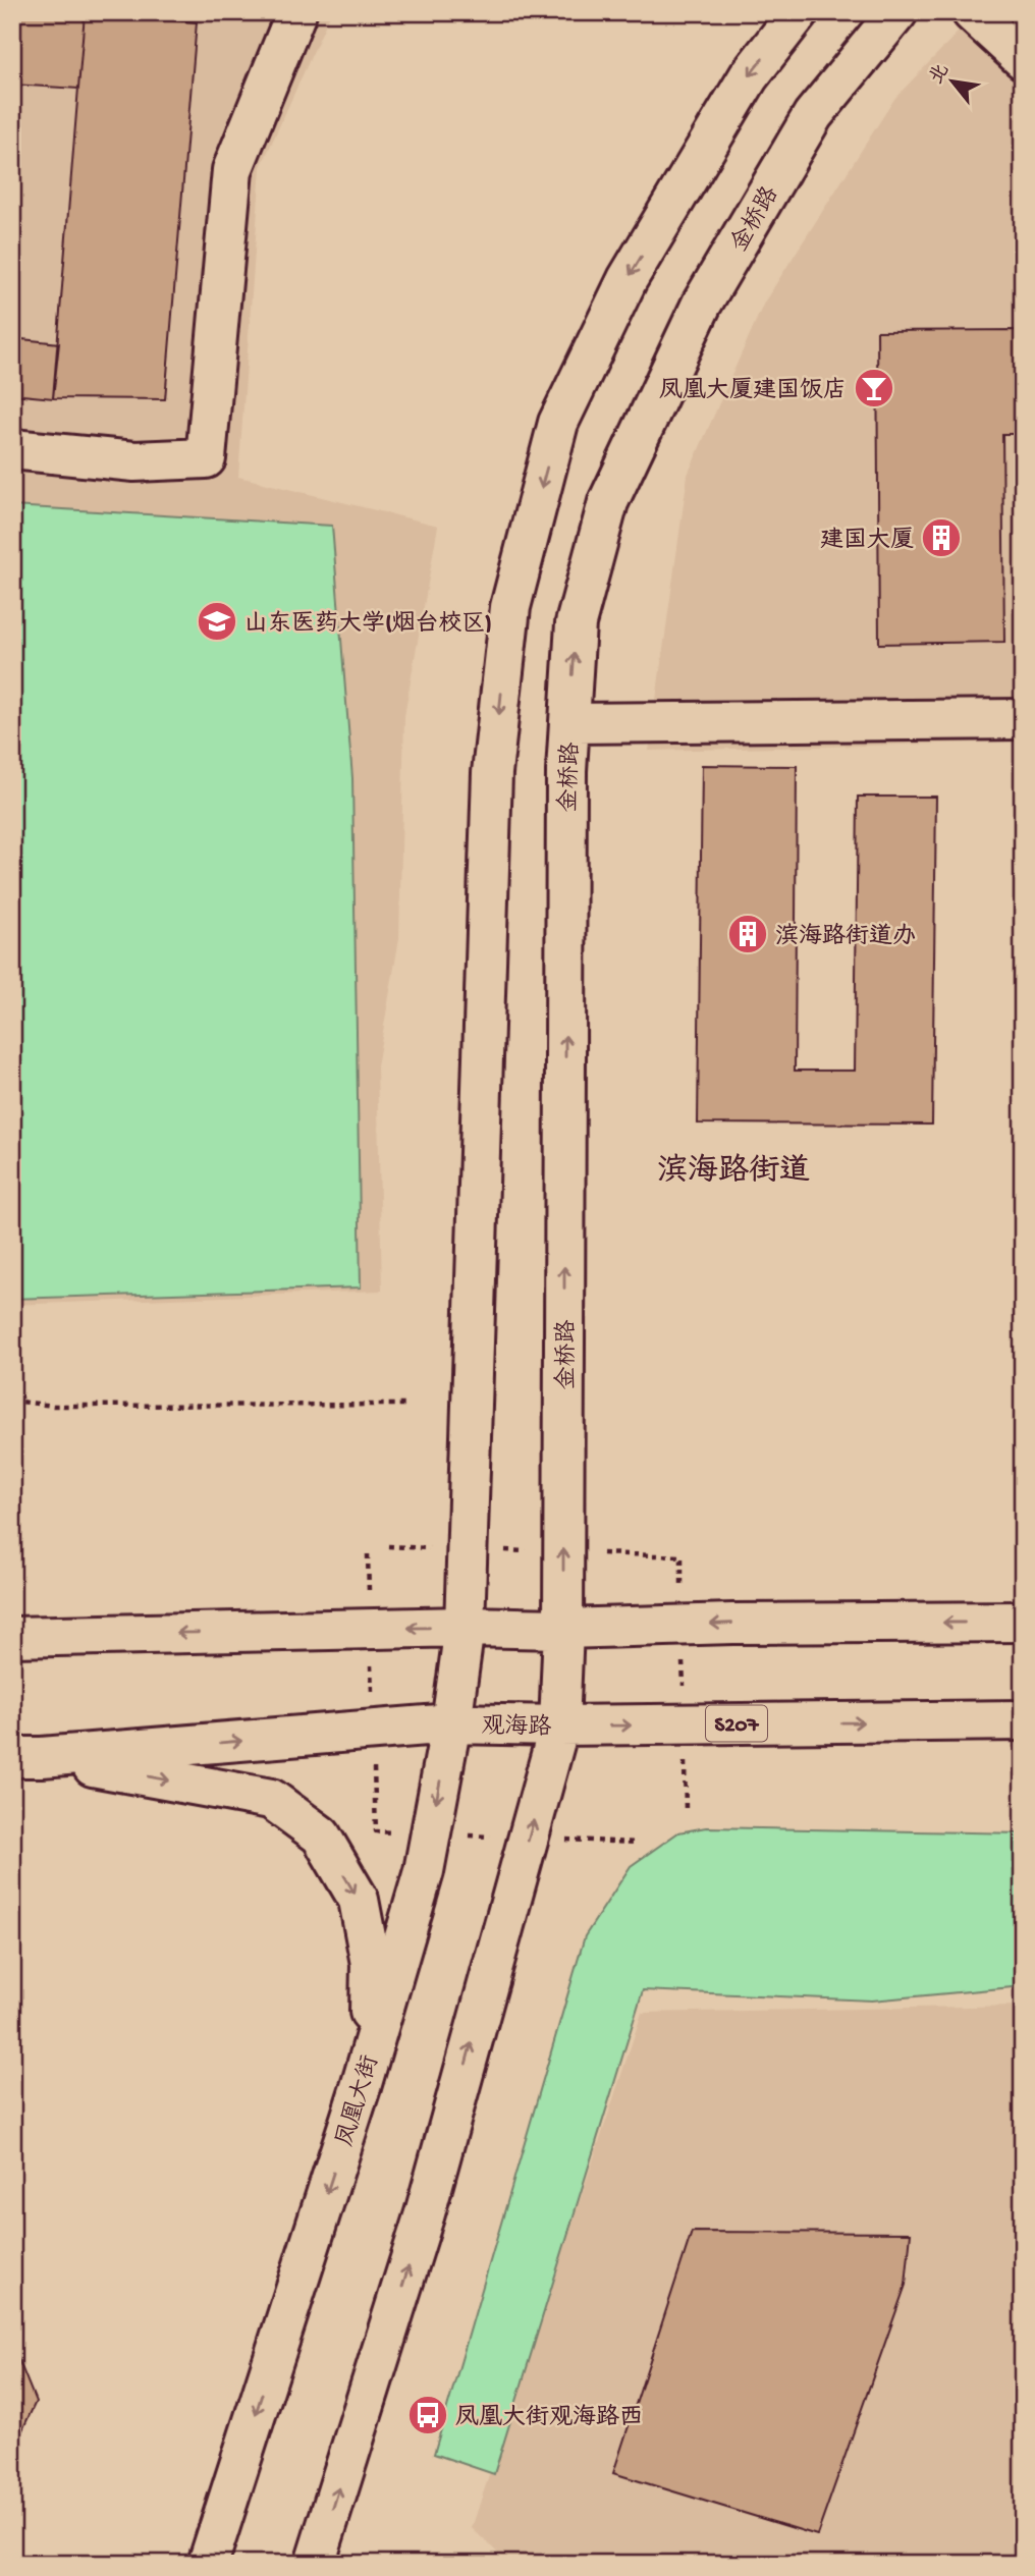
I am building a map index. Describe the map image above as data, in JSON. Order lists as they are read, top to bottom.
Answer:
{
  "streets": {
    "main road": [
      "金桥路",
      "S207",
      "观海路",
      "凤凰大街"
    ]
  },
  "crossings": [
    ["观海路", "凤凰大街"]
  ],
  "districts": ["滨海路街道"],
  "places": {
    "bar": ["凤凰大厦建国饭店"],
    "building": ["建国大厦", "滨海路街道办"],
    "school or university": ["山东医药大学(烟台校区)"],
    "bus stop": ["凤凰大街观海路西"]
  },
  "north": "top left"
}
